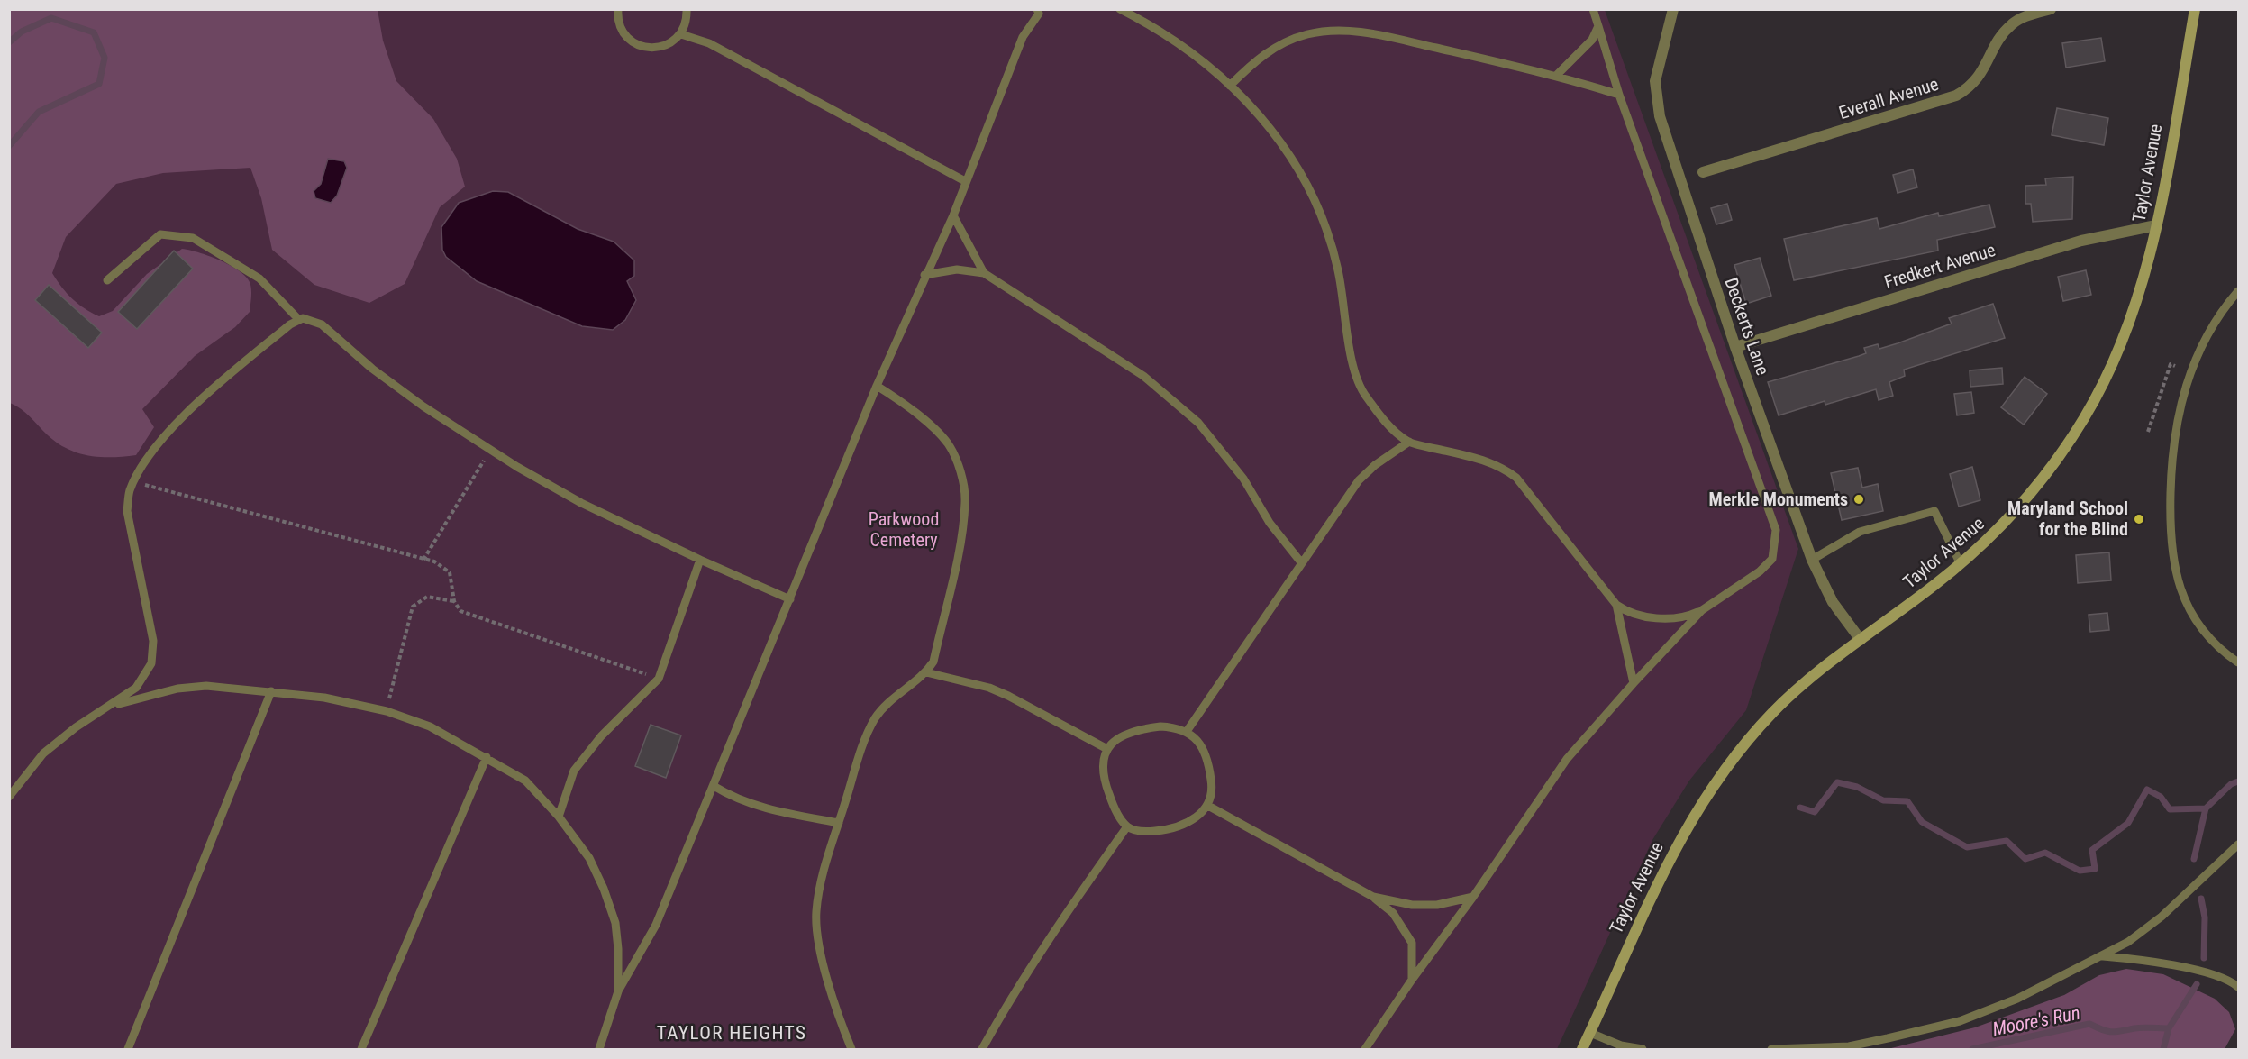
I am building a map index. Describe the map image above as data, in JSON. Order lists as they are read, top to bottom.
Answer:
{
  "streets": {
    "main road": ["Taylor Avenue"],
    "street": ["Everall Avenue", "Fredkert Avenue", "Deckerts Lane"]
  },
  "crossings": [
    ["Taylor Avenue", "Fredkert Avenue"],
    ["Taylor Avenue", "Deckerts Lane"],
    ["Fredkert Avenue", "Deckerts Lane"]
  ],
  "districts": ["TAYLOR HEIGHTS"],
  "water": ["Moore's Run"],
  "parks": ["Parkwood Cemetery"],
  "places": ["Merkle Monuments", "Maryland School for the Blind"]
}
